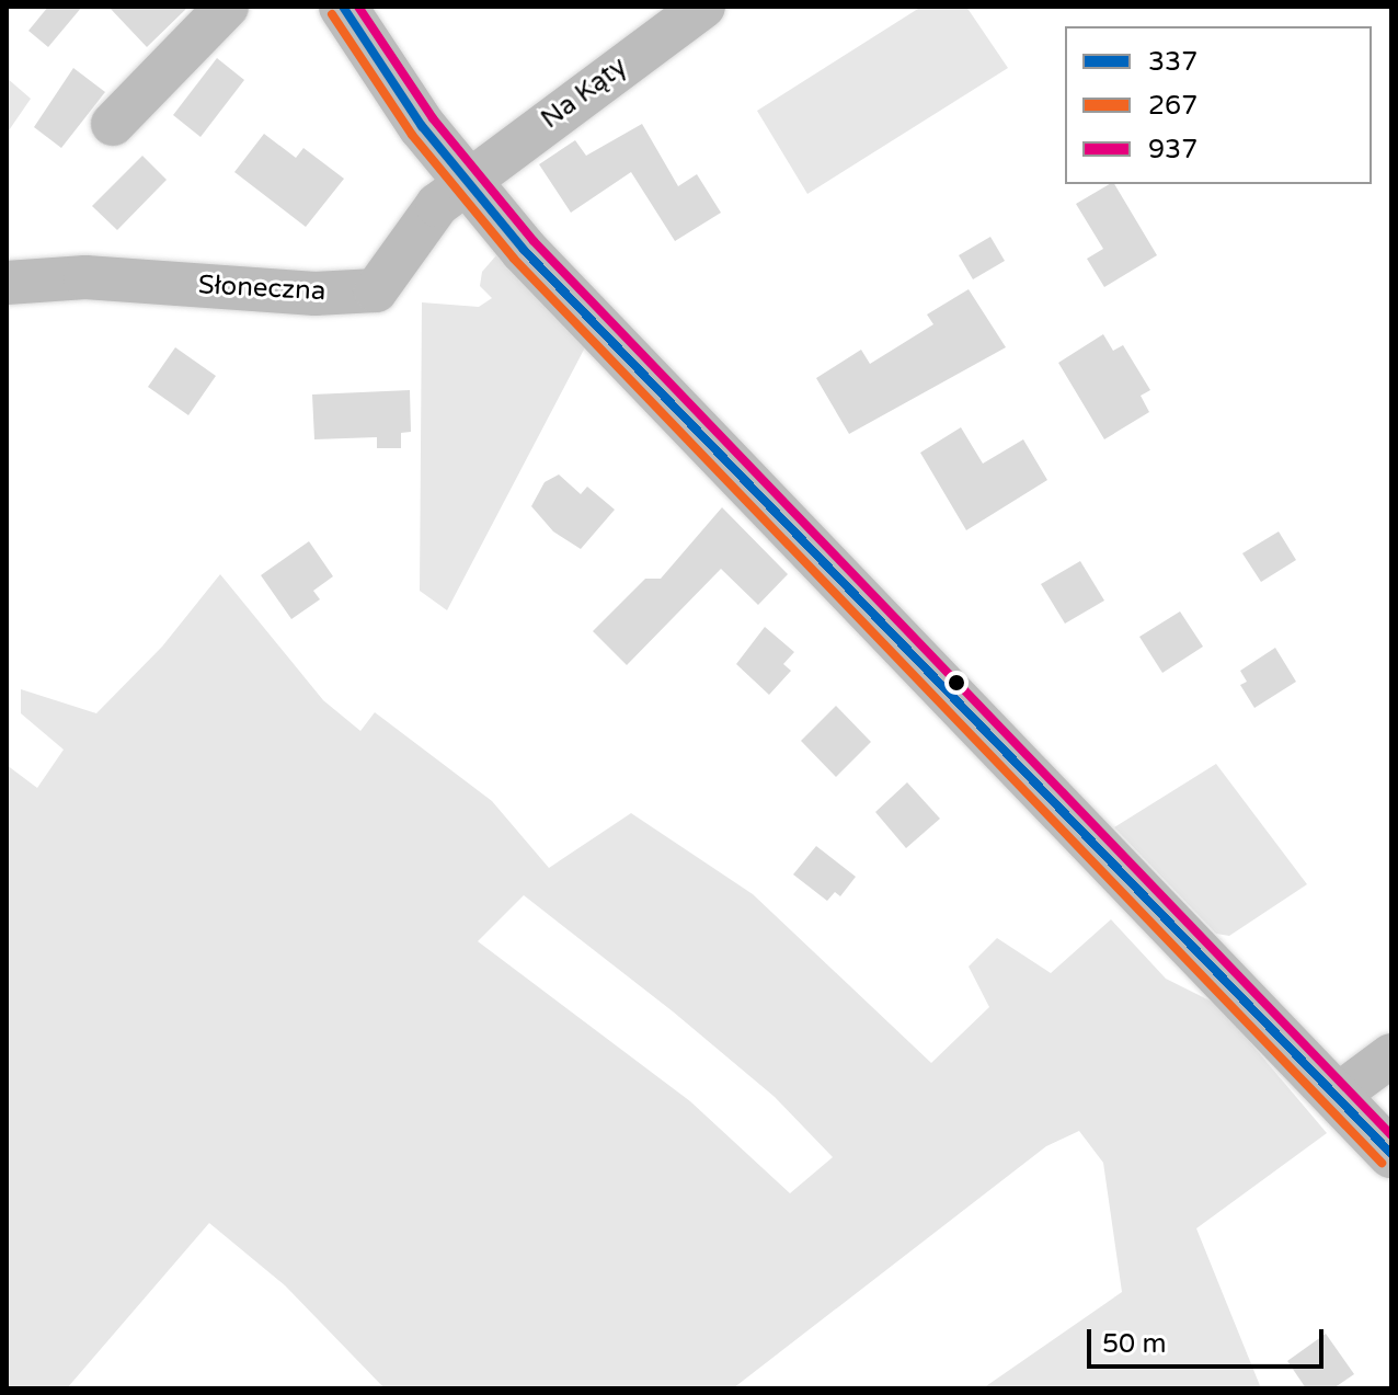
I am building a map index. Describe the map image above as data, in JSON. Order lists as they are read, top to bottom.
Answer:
{
  "streets": {
    "street": ["Na Kąty", "Słoneczna"]
  },
  "crossings": [
    ["Na Kąty", "Słoneczna"]
  ],
  "lines": ["transit line 337", "transit line 937", "transit line 267"],
  "legend": ["337", "267", "937"],
  "scale_bar": "50 m"
}
